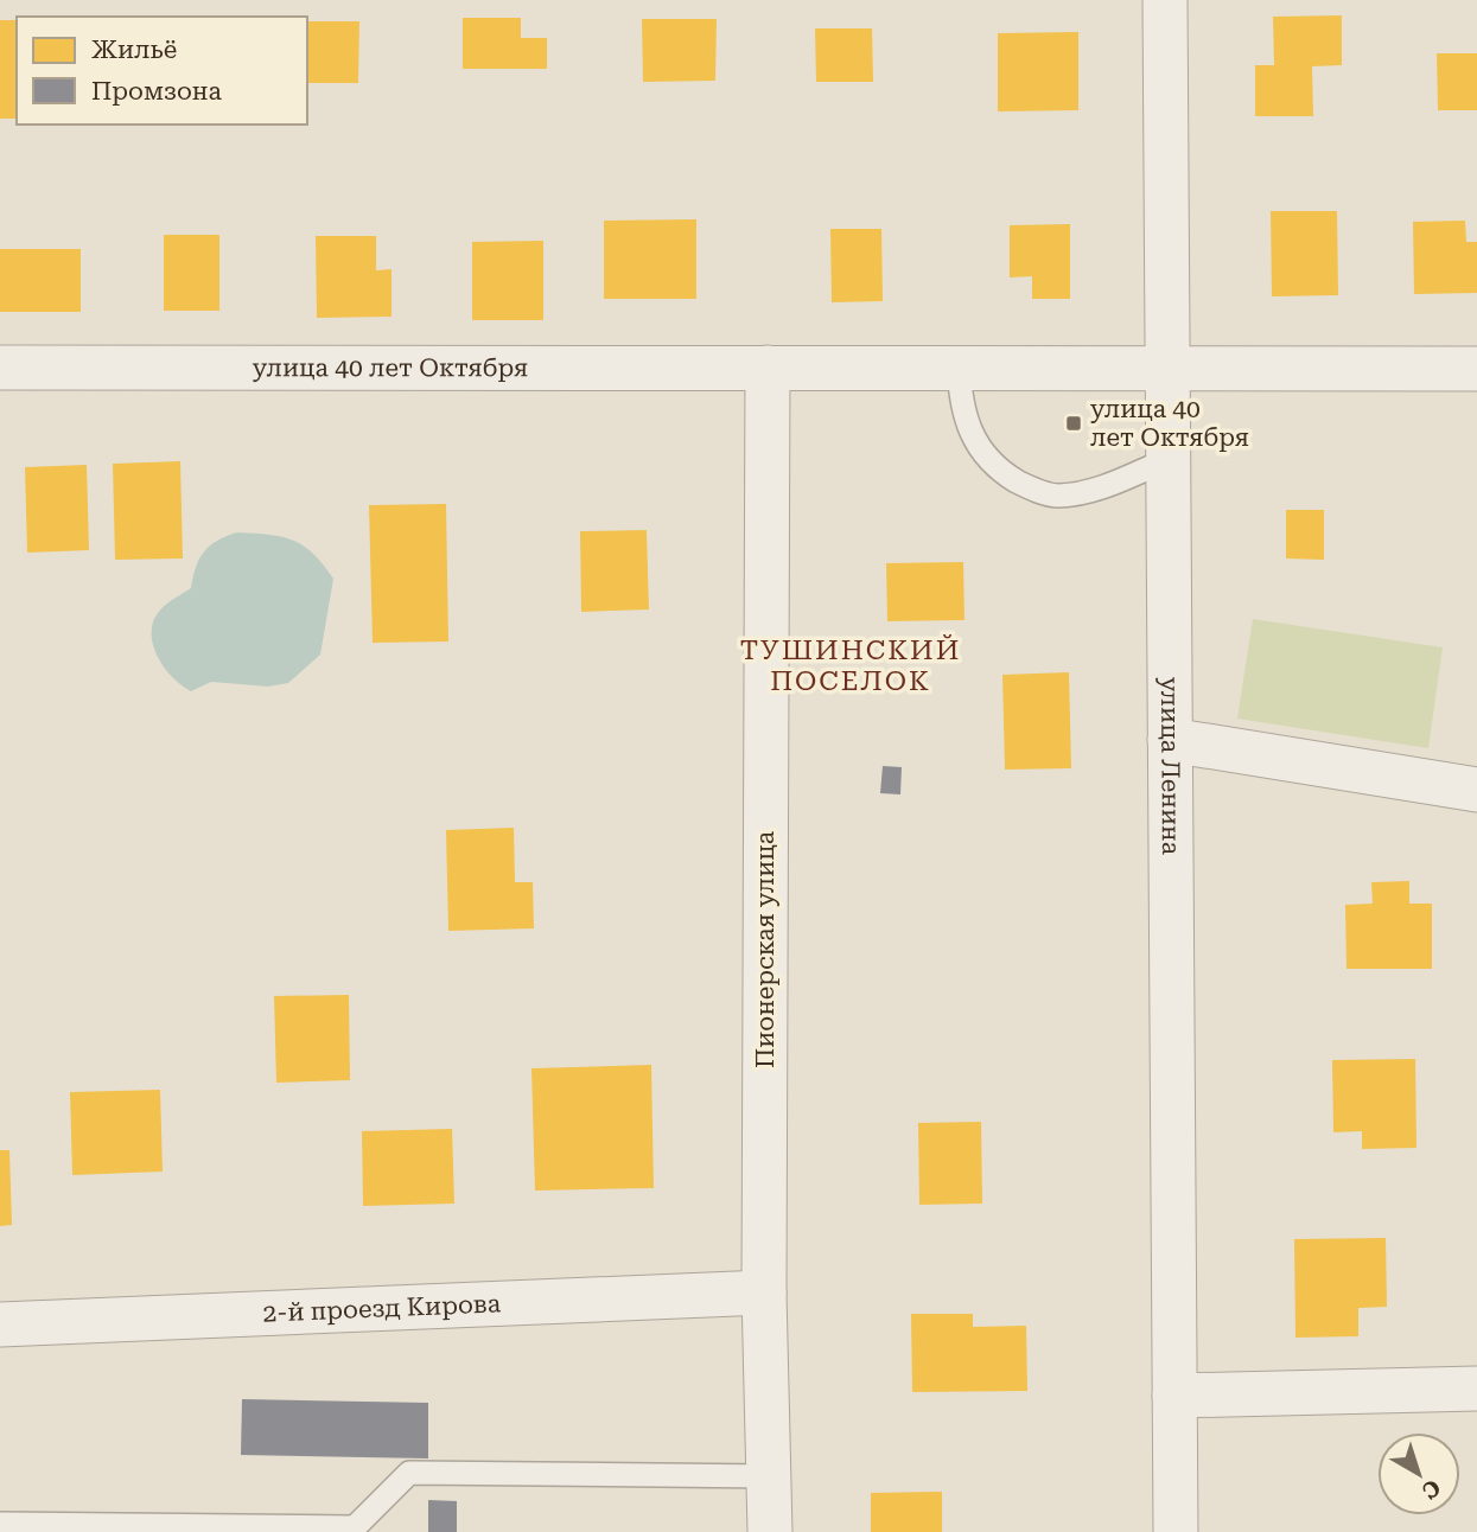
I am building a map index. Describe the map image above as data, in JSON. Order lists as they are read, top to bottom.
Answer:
{
  "streets": {
    "street": [
      "улица 40 лет Октября",
      "улица Ленина",
      "Пионерская улица",
      "2-й проезд Кирова"
    ]
  },
  "crossings": [
    ["улица 40 лет Октября", "улица Ленина"],
    ["улица 40 лет Октября", "Пионерская улица"],
    ["Пионерская улица", "2-й проезд Кирова"]
  ],
  "districts": ["ТУШИНСКИЙ ПОСЕЛОК"],
  "places": {
    "transit": ["улица 40 лет Октября"]
  },
  "legend": ["Жильё", "Промзона"],
  "north": "bottom right"
}
